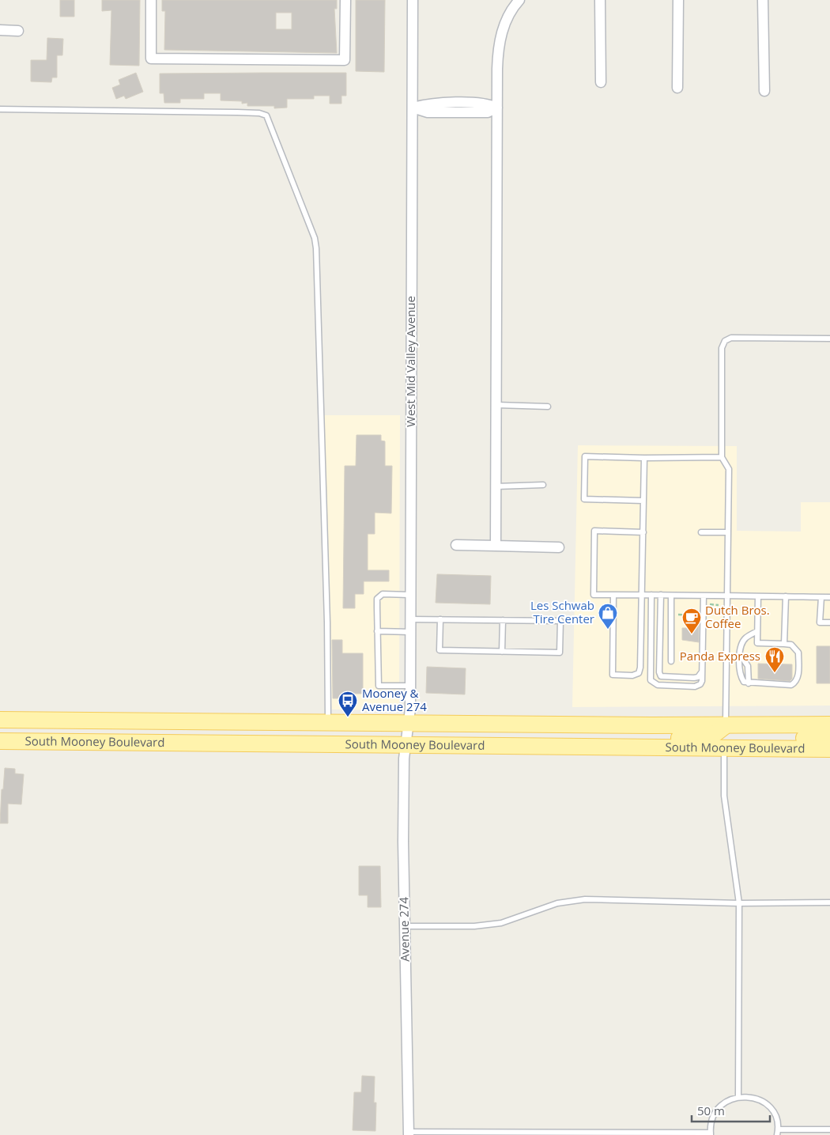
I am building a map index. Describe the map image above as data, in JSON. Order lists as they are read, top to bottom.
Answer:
{
  "streets": {
    "main road": ["South Mooney Boulevard"],
    "street": ["West Mid Valley Avenue", "Avenue 274"]
  },
  "crossings": [
    ["West Mid Valley Avenue", "South Mooney Boulevard"],
    ["West Mid Valley Avenue", "Avenue 274"],
    ["South Mooney Boulevard", "Avenue 274"]
  ],
  "places": {
    "shop": ["Les Schwab Tire Center"],
    "cafe": ["Dutch Bros. Coffee"],
    "restaurant": ["Panda Express"],
    "bus stop": ["Mooney & Avenue 274"]
  },
  "scale_bar": "50 m"
}
